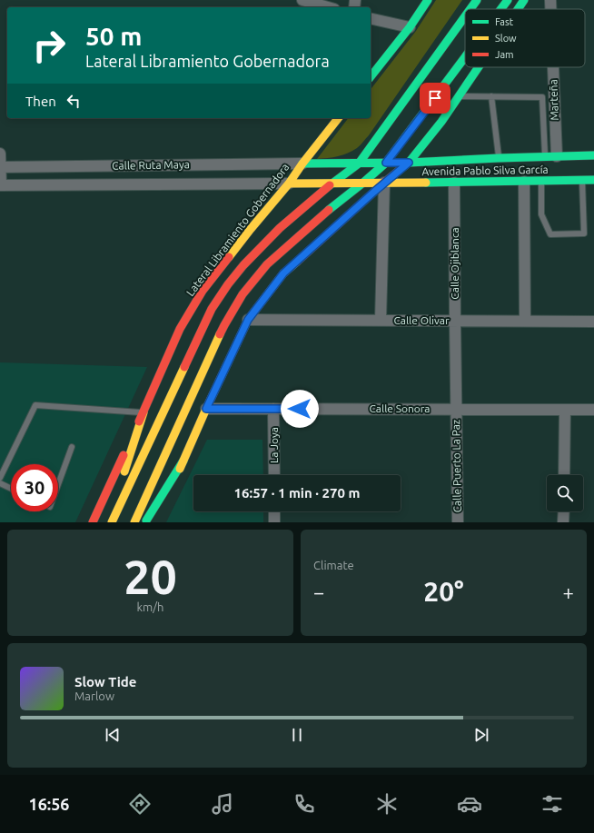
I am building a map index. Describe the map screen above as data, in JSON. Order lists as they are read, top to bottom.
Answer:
{
  "streets": {
    "main road": ["Avenida Pablo Silva García", "Lateral Libramiento Gobernadora"],
    "street": [
      "Marteña",
      "Calle Ruta Maya",
      "Calle Ojiblanca",
      "Calle Olivar",
      "Calle Sonora",
      "La Joya",
      "Calle Puerto La Paz"
    ]
  },
  "crossings": [
    ["Marteña", "Avenida Pablo Silva García"],
    ["Calle Ruta Maya", "Avenida Pablo Silva García"],
    ["Calle Ruta Maya", "Lateral Libramiento Gobernadora"],
    ["Avenida Pablo Silva García", "Lateral Libramiento Gobernadora"],
    ["Avenida Pablo Silva García", "Calle Ojiblanca"],
    ["Calle Ojiblanca", "Calle Olivar"],
    ["Calle Ojiblanca", "Calle Sonora"],
    ["Calle Ojiblanca", "Calle Puerto La Paz"],
    ["Calle Sonora", "La Joya"],
    ["Calle Sonora", "Calle Puerto La Paz"]
  ],
  "legend": ["Fast", "Slow", "Jam"],
  "page": {
    "turn": ["50 m", "Lateral Libramiento Gobernadora"],
    "then": "Then",
    "limit": "30",
    "trip": "16:57 · 1 min · 270 m",
    "tile": [
      ["20", "km/h"],
      "Climate"
    ],
    "heat": ["−", "20°", "+"],
    "song": ["Slow Tide", "Marlow"],
    "tabs": "16:56"
  }
}
